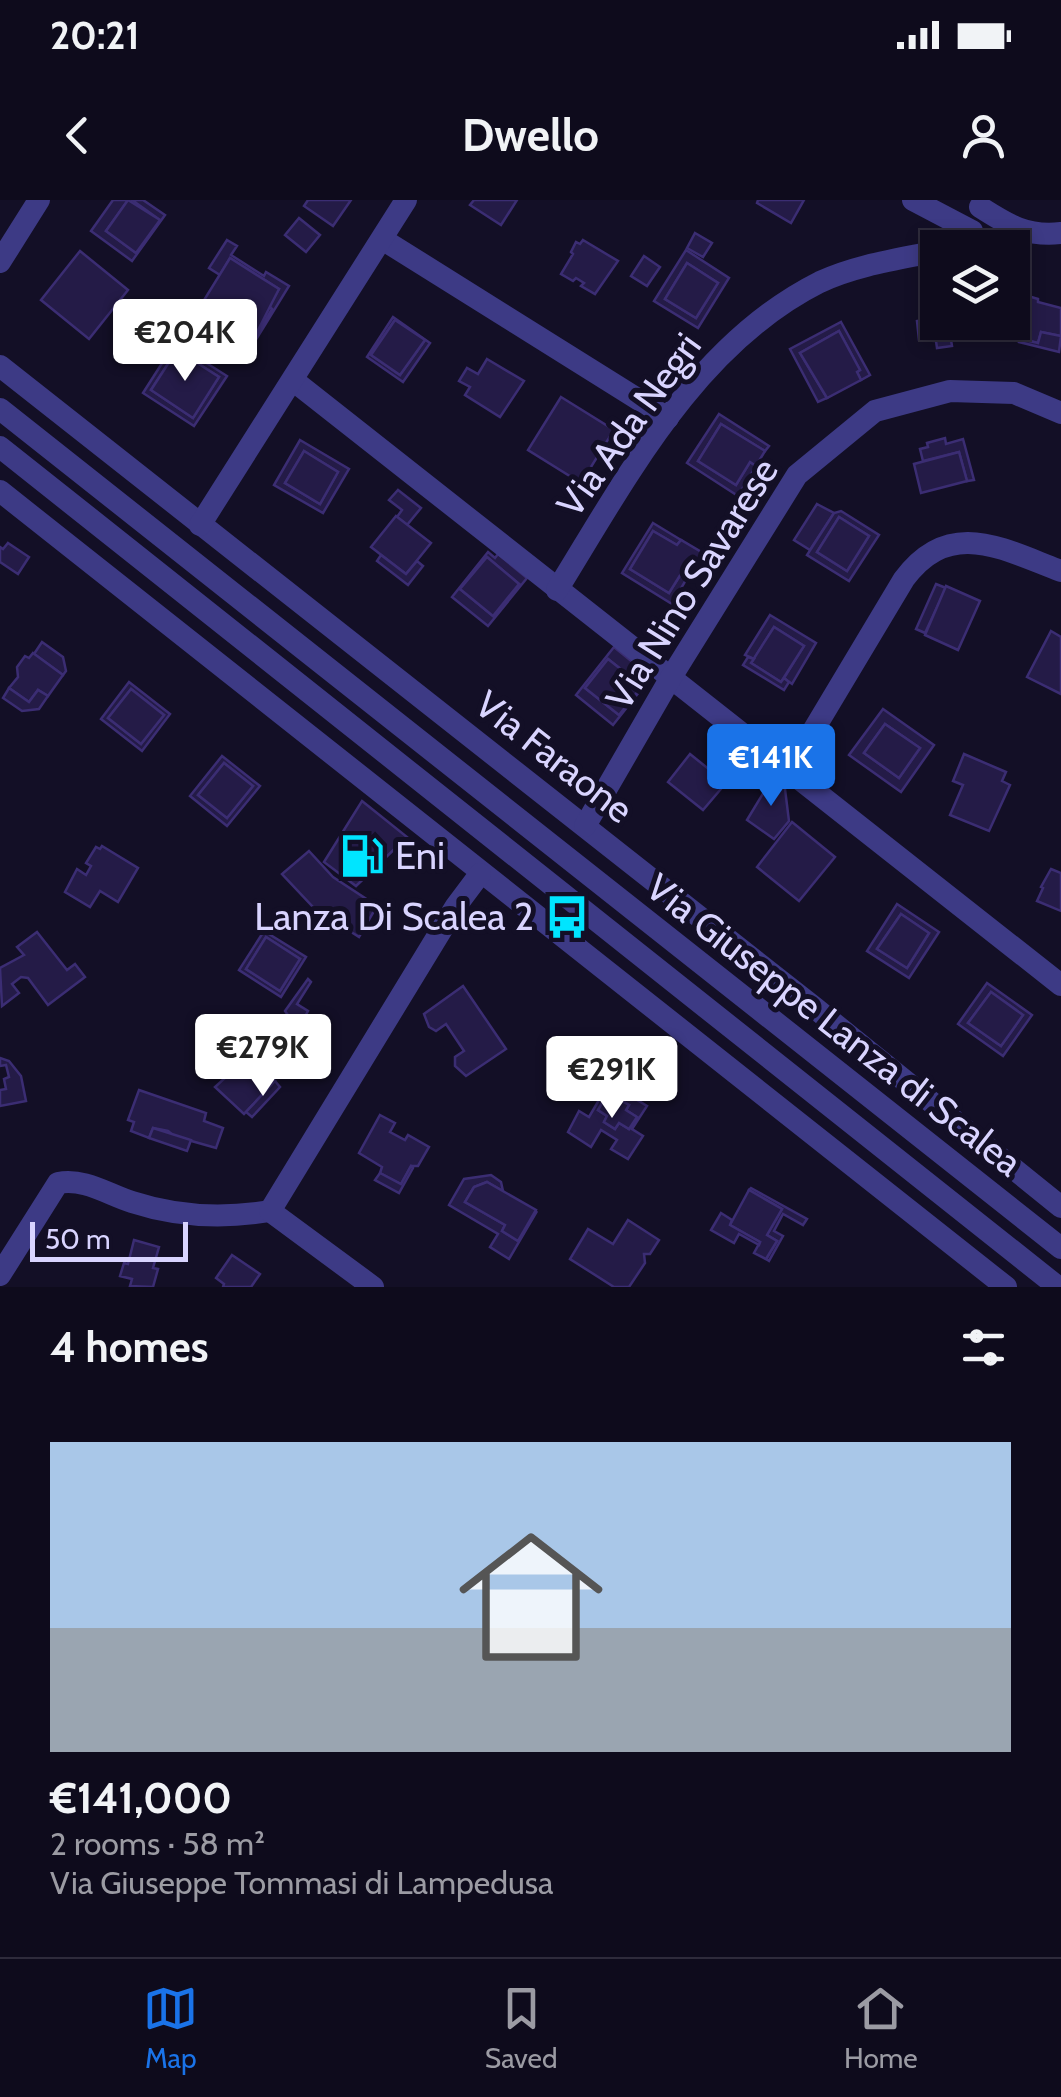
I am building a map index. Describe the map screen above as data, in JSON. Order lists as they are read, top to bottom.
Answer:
{
  "streets": {
    "street": [
      "Via Ada Negri",
      "Via Nino Savarese",
      "Via Faraone",
      "Via Giuseppe Lanza di Scalea"
    ]
  },
  "crossings": [
    ["Via Nino Savarese", "Via Faraone"]
  ],
  "places": {
    "fuel station": ["Eni"],
    "bus stop": ["Lanza Di Scalea 2"]
  },
  "scale_bar": "50 m",
  "page": {
    "status": "20:21",
    "header": "Dwello",
    "price": [
      "€204K",
      "€141K",
      "€279K",
      "€291K"
    ],
    "scale": "50 m",
    "heading": "4 homes",
    "list": [
      {
        "name": "€141,000",
        "note": "2 rooms · 58 m² · Via Giuseppe Tommasi di Lampedusa"
      }
    ],
    "tabs": ["Map", "Saved", "Home"]
  }
}
